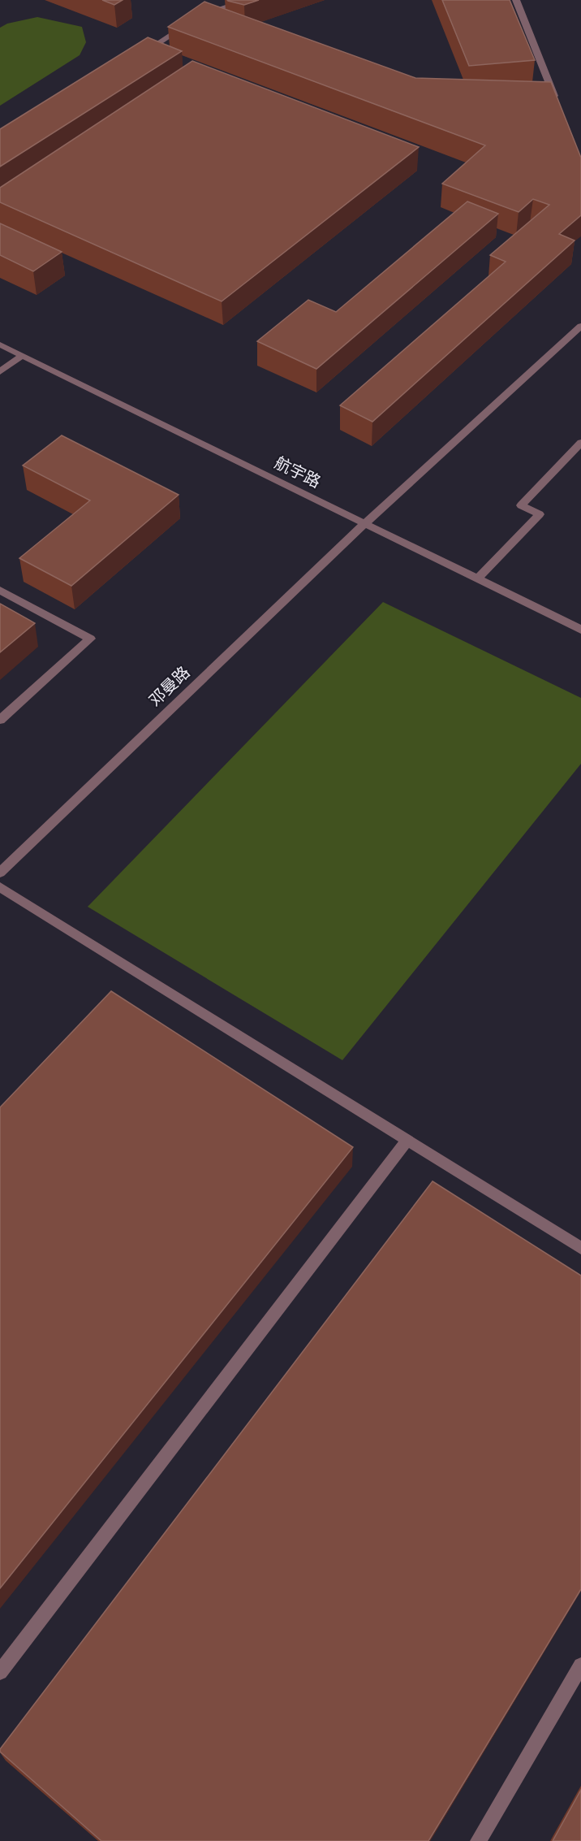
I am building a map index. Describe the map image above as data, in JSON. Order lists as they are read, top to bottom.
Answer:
{
  "streets": {
    "street": ["航宇路", "邓曼路"]
  },
  "crossings": [
    ["航宇路", "邓曼路"]
  ]
}
